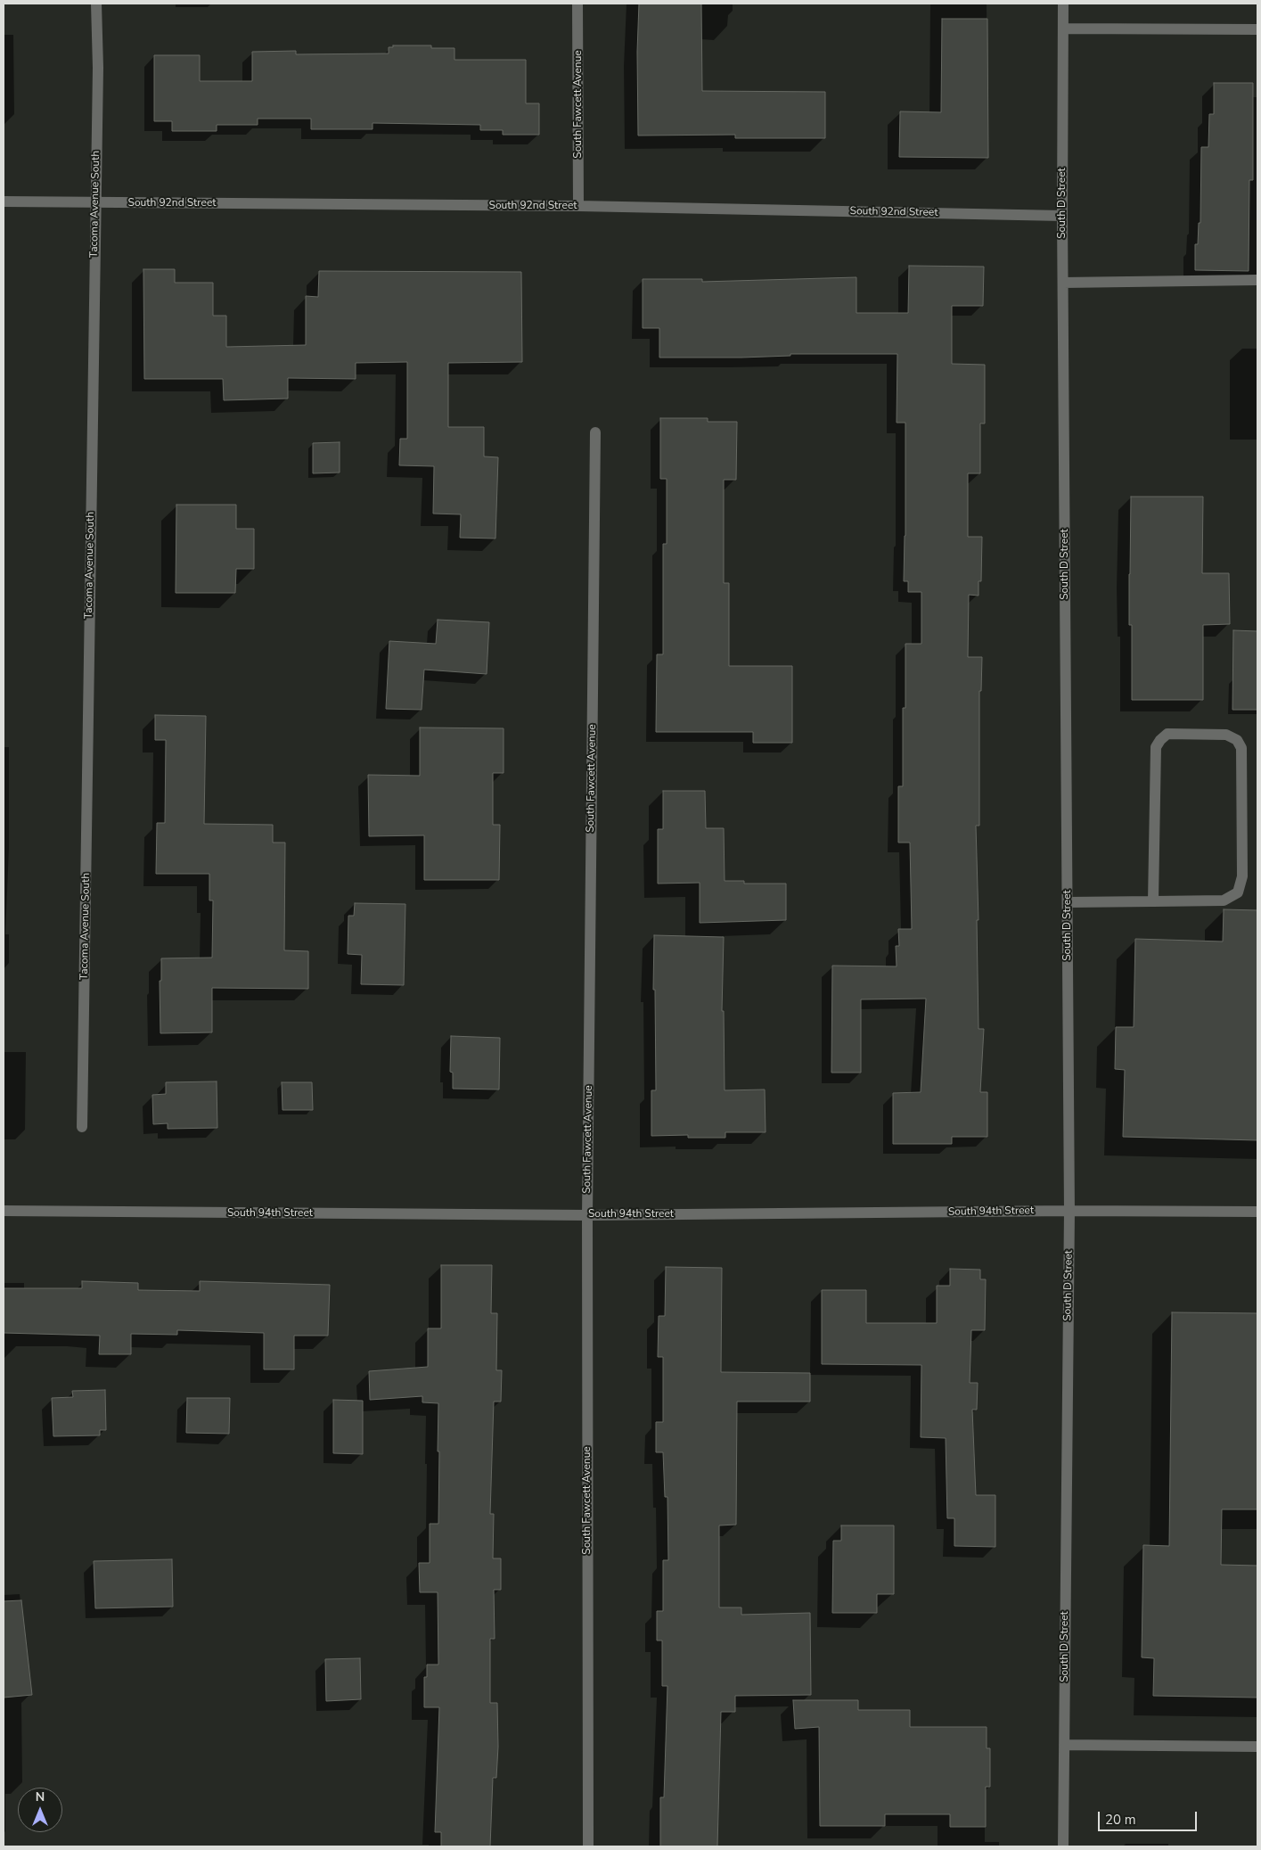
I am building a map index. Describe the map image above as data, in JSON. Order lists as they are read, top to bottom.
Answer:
{
  "streets": {
    "street": [
      "South Fawcett Avenue",
      "South 92nd Street",
      "South D Street",
      "Tacoma Avenue South",
      "South 94th Street"
    ]
  },
  "crossings": [
    ["South Fawcett Avenue", "South 92nd Street"],
    ["South Fawcett Avenue", "South 94th Street"],
    ["South 92nd Street", "South D Street"],
    ["South 92nd Street", "Tacoma Avenue South"],
    ["South D Street", "South 94th Street"]
  ],
  "scale_bar": "20 m",
  "north": "top"
}
